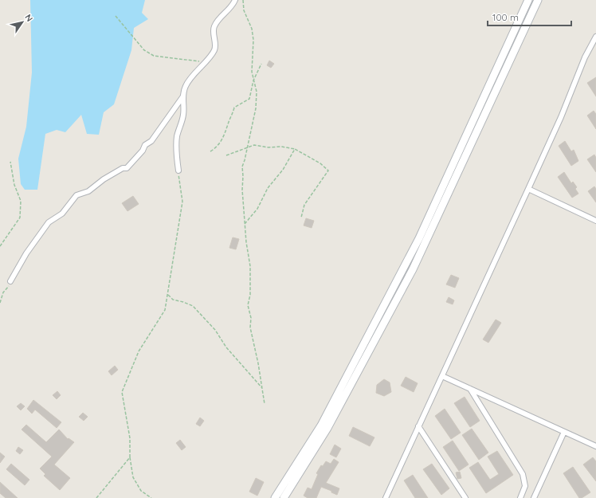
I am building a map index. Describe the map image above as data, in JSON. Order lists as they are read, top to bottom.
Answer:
{
  "scale_bar": "100 m",
  "north": "top right"
}
